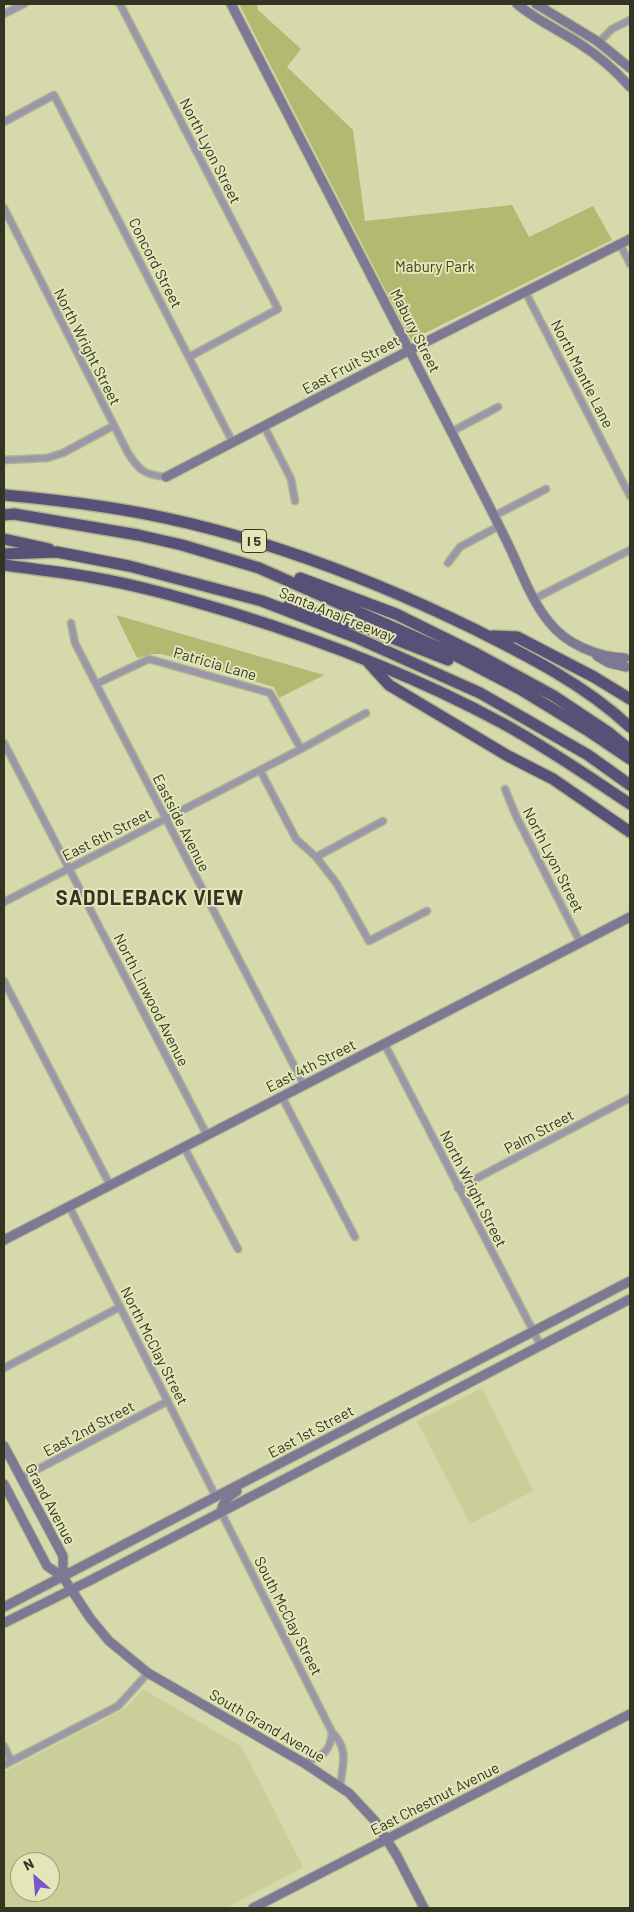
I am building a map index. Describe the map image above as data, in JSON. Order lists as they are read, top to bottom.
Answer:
{
  "streets": {
    "highway": ["I 5", "Santa Ana Freeway"],
    "main road": [
      "Mabury Street",
      "East Fruit Street",
      "East 4th Street",
      "East 1st Street",
      "Grand Avenue",
      "South Grand Avenue",
      "East Chestnut Avenue"
    ],
    "street": [
      "North Lyon Street",
      "Concord Street",
      "North Wright Street",
      "North Mantle Lane",
      "Patricia Lane",
      "Eastside Avenue",
      "East 6th Street",
      "North Linwood Avenue",
      "Palm Street",
      "North McClay Street",
      "East 2nd Street",
      "South McClay Street"
    ]
  },
  "crossings": [
    ["North Lyon Street", "Concord Street"],
    ["North Lyon Street", "East 4th Street"],
    ["Concord Street", "East Fruit Street"],
    ["Mabury Street", "East Fruit Street"],
    ["North Wright Street", "East Fruit Street"],
    ["North Wright Street", "East 4th Street"],
    ["North Wright Street", "Palm Street"],
    ["North Wright Street", "East 1st Street"],
    ["East Fruit Street", "North Mantle Lane"],
    ["I 5", "Santa Ana Freeway"],
    ["Patricia Lane", "Eastside Avenue"],
    ["Patricia Lane", "East 6th Street"],
    ["Eastside Avenue", "East 6th Street"],
    ["Eastside Avenue", "East 4th Street"],
    ["East 6th Street", "North Linwood Avenue"],
    ["North Linwood Avenue", "East 4th Street"],
    ["East 4th Street", "North McClay Street"],
    ["North McClay Street", "East 2nd Street"],
    ["North McClay Street", "East 1st Street"],
    ["East 2nd Street", "Grand Avenue"],
    ["East 1st Street", "Grand Avenue"],
    ["East 1st Street", "South McClay Street"],
    ["East 1st Street", "South Grand Avenue"],
    ["Grand Avenue", "South Grand Avenue"],
    ["South McClay Street", "South Grand Avenue"],
    ["South Grand Avenue", "East Chestnut Avenue"]
  ],
  "districts": ["SADDLEBACK VIEW"],
  "parks": ["Mabury Park"],
  "north": "top left"
}
